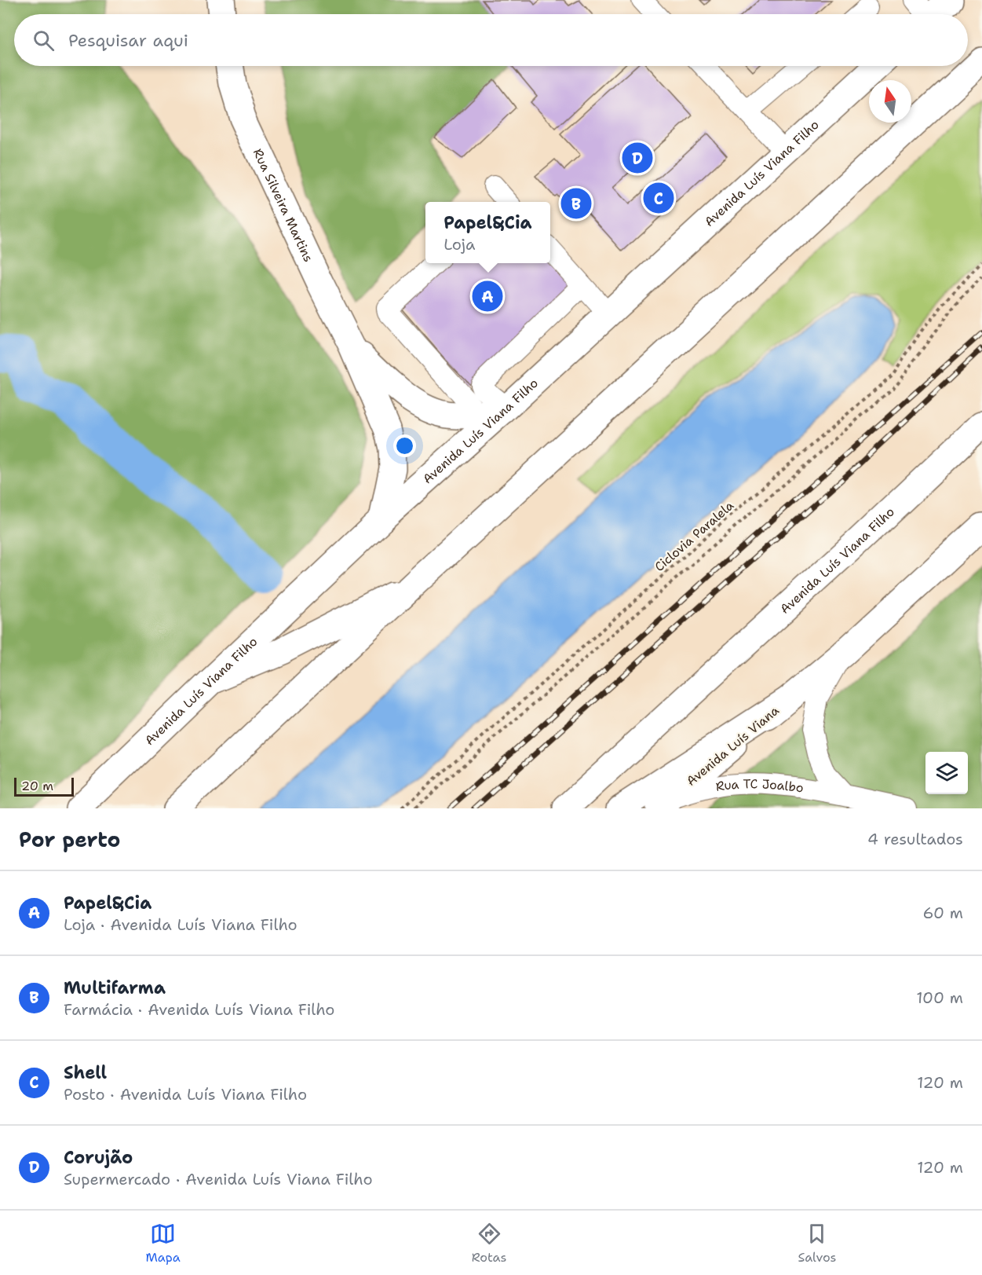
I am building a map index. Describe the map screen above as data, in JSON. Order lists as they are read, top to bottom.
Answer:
{
  "streets": {
    "main road": ["Avenida Luís Viana Filho", "Rua Silveira Martins", "Avenida Luís Viana"],
    "street": ["Rua TC Joalbo"],
    "path": ["Ciclovia Paralela"]
  },
  "crossings": [
    ["Avenida Luís Viana Filho", "Rua Silveira Martins"],
    ["Avenida Luís Viana", "Rua TC Joalbo"]
  ],
  "scale_bar": "20 m",
  "north": "top",
  "page": {
    "search": "Pesquisar aqui",
    "pins": [
      "D",
      "C",
      "B",
      "A"
    ],
    "popup": ["Papel&Cia", "Loja"],
    "scale": "20 m",
    "heading": ["Por perto", "4 resultados"],
    "list": [
      {
        "mark": "A",
        "name": "Papel&Cia",
        "note": "Loja · Avenida Luís Viana Filho",
        "value": "60 m"
      },
      {
        "mark": "B",
        "name": "Multifarma",
        "note": "Farmácia · Avenida Luís Viana Filho",
        "value": "100 m"
      },
      {
        "mark": "C",
        "name": "Shell",
        "note": "Posto · Avenida Luís Viana Filho",
        "value": "120 m"
      },
      {
        "mark": "D",
        "name": "Corujão",
        "note": "Supermercado · Avenida Luís Viana Filho",
        "value": "120 m"
      }
    ],
    "nav": ["Mapa", "Rotas", "Salvos"]
  }
}
